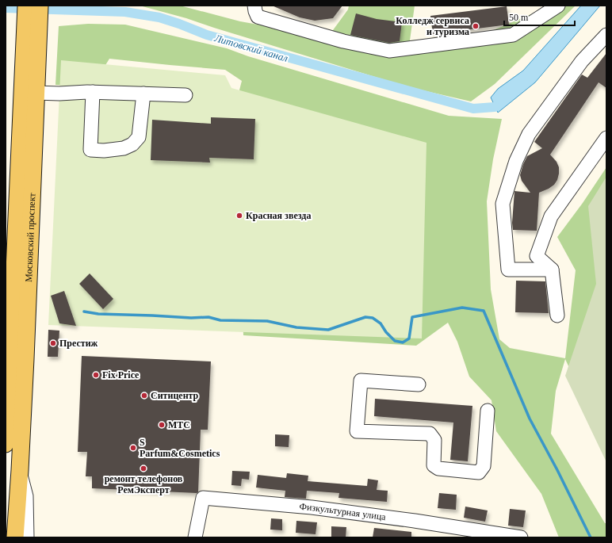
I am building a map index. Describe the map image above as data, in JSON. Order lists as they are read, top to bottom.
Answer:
{
  "streets": {
    "main road": ["Московский проспект"],
    "street": ["Физкультурная улица"]
  },
  "water": ["Литовский канал"],
  "places": [
    "Колледж сервиса и туризма",
    "Красная звезда",
    "Престиж",
    "Fix Price",
    "Ситицентр",
    "МТС",
    "S Parfum&Cosmetics",
    "ремонт телефонов РемЭксперт"
  ],
  "scale_bar": "50 m"
}
